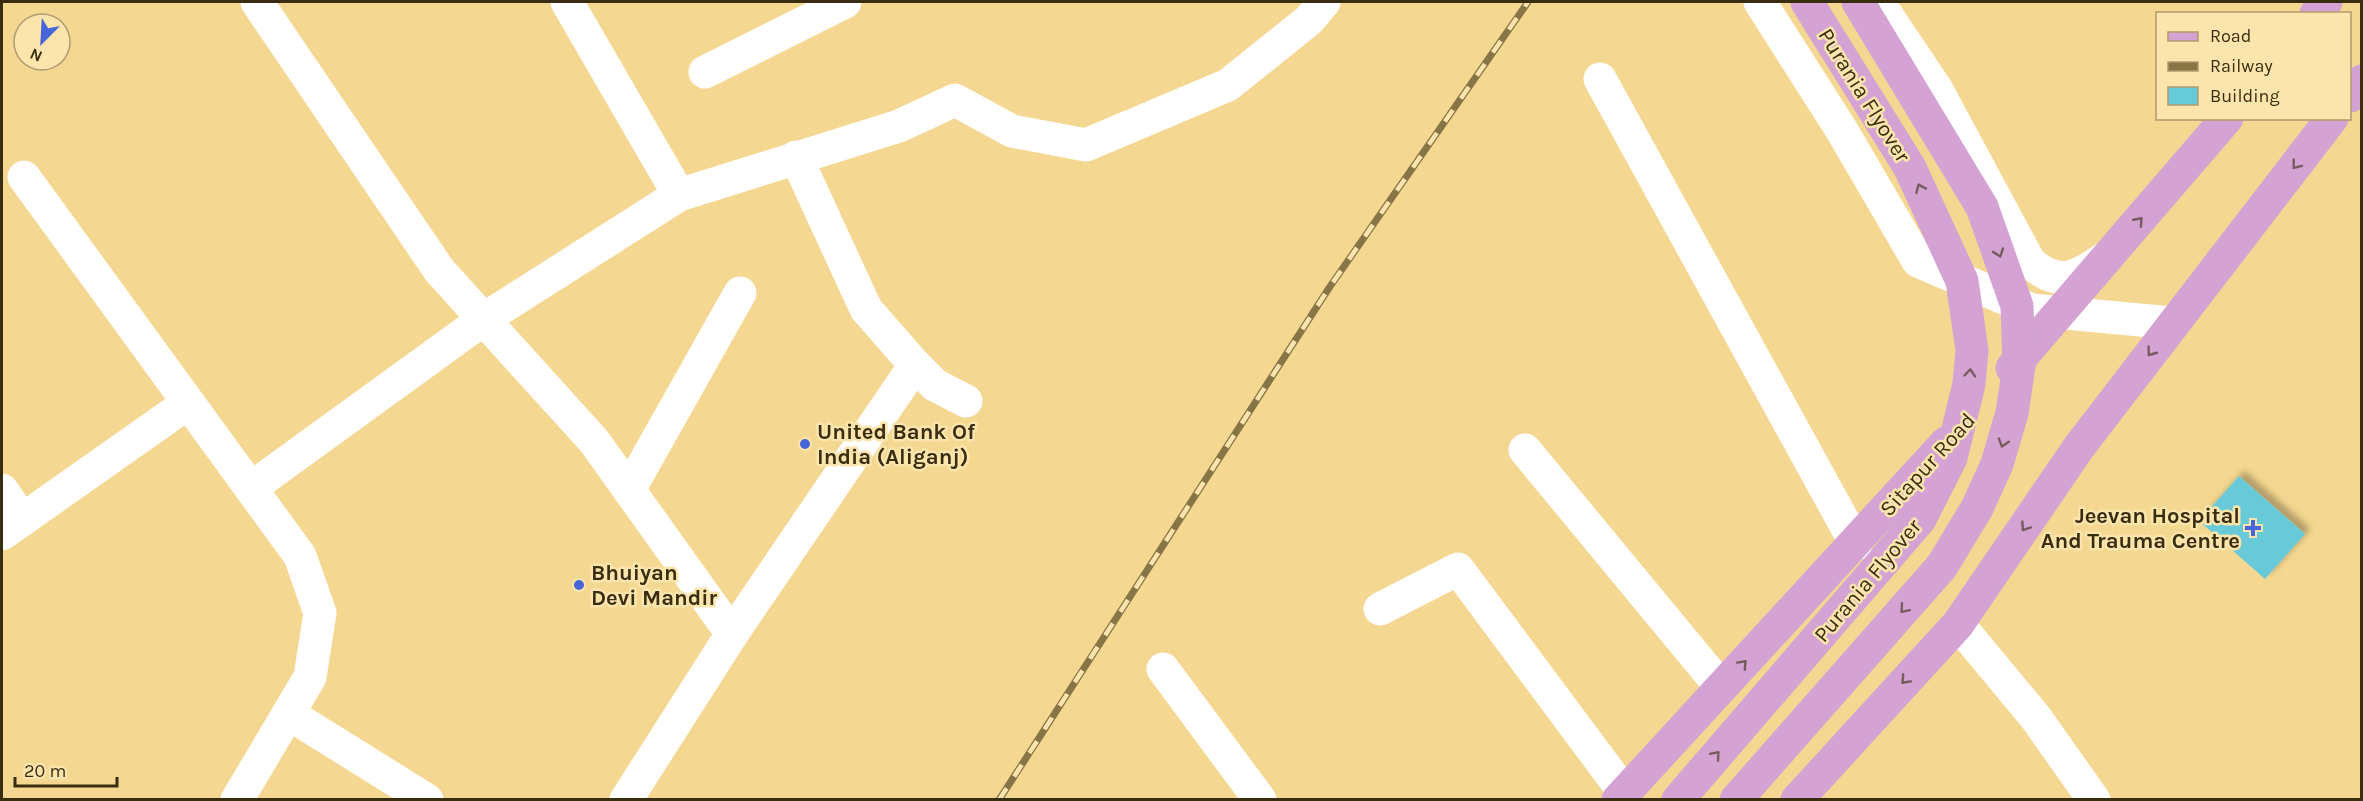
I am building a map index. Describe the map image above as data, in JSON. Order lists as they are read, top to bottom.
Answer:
{
  "streets": {
    "main road": ["Purania Flyover", "Sitapur Road"]
  },
  "places": {
    "other": ["United Bank Of India (Aliganj)", "Bhuiyan Devi Mandir"],
    "health": ["Jeevan Hospital And Trauma Centre"]
  },
  "legend": ["Road", "Railway", "Building"],
  "scale_bar": "20 m",
  "north": "bottom left"
}
